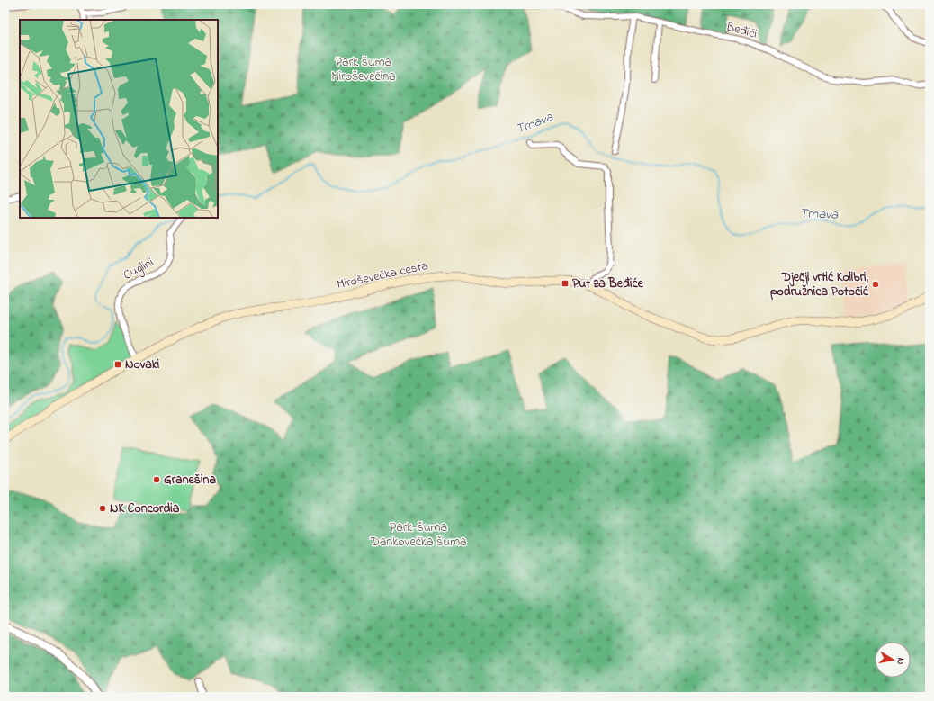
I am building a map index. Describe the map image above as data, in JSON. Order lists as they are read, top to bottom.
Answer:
{
  "streets": {
    "main road": ["Miroševečka cesta"],
    "street": ["Beđići", "Cuglini"]
  },
  "crossings": [
    ["Cuglini", "Miroševečka cesta"]
  ],
  "water": ["Trnava"],
  "parks": ["Park šuma Miroševečina", "Park-šuma Dankovečka šuma"],
  "places": {
    "transit": ["Put za Beđiće", "Novaki"],
    "other": ["Dječji vrtić Kolibri, podružnica Potočić", "Granešina", "NK Concordia"]
  },
  "north": "right"
}
